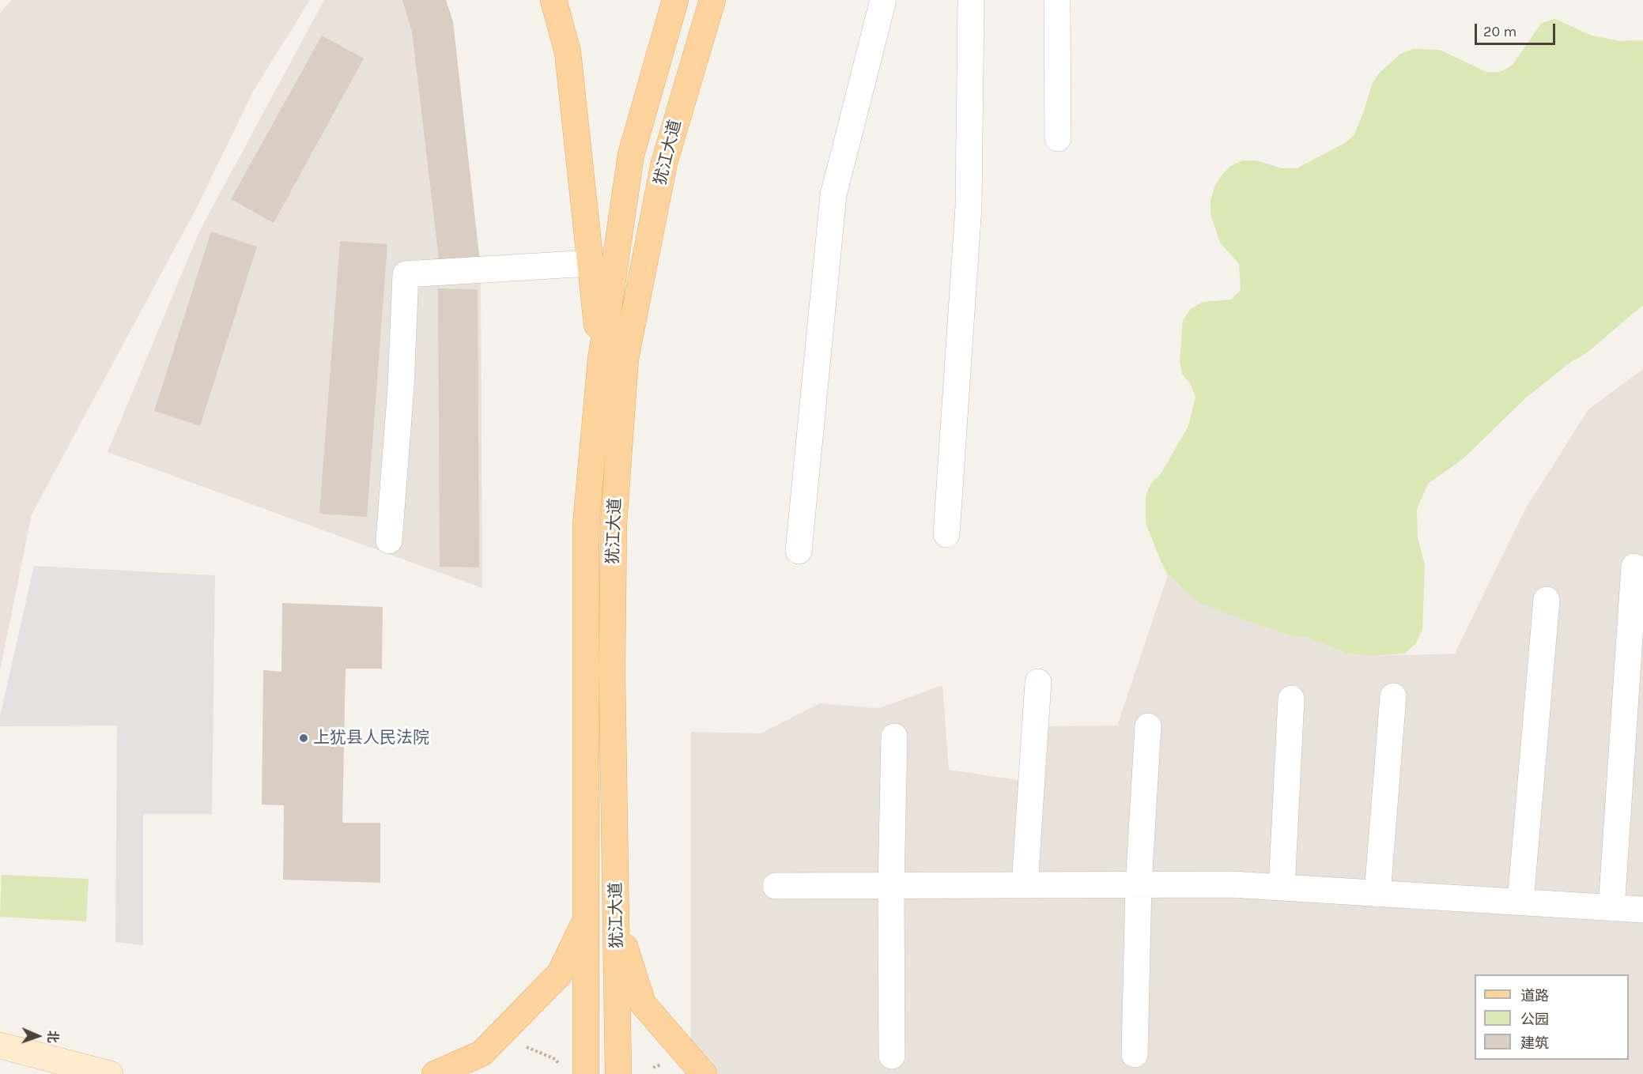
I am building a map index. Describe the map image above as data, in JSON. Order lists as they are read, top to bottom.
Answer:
{
  "streets": {
    "main road": ["犹江大道"]
  },
  "places": ["上犹县人民法院"],
  "legend": ["道路", "公园", "建筑"],
  "scale_bar": "20 m",
  "north": "right"
}
